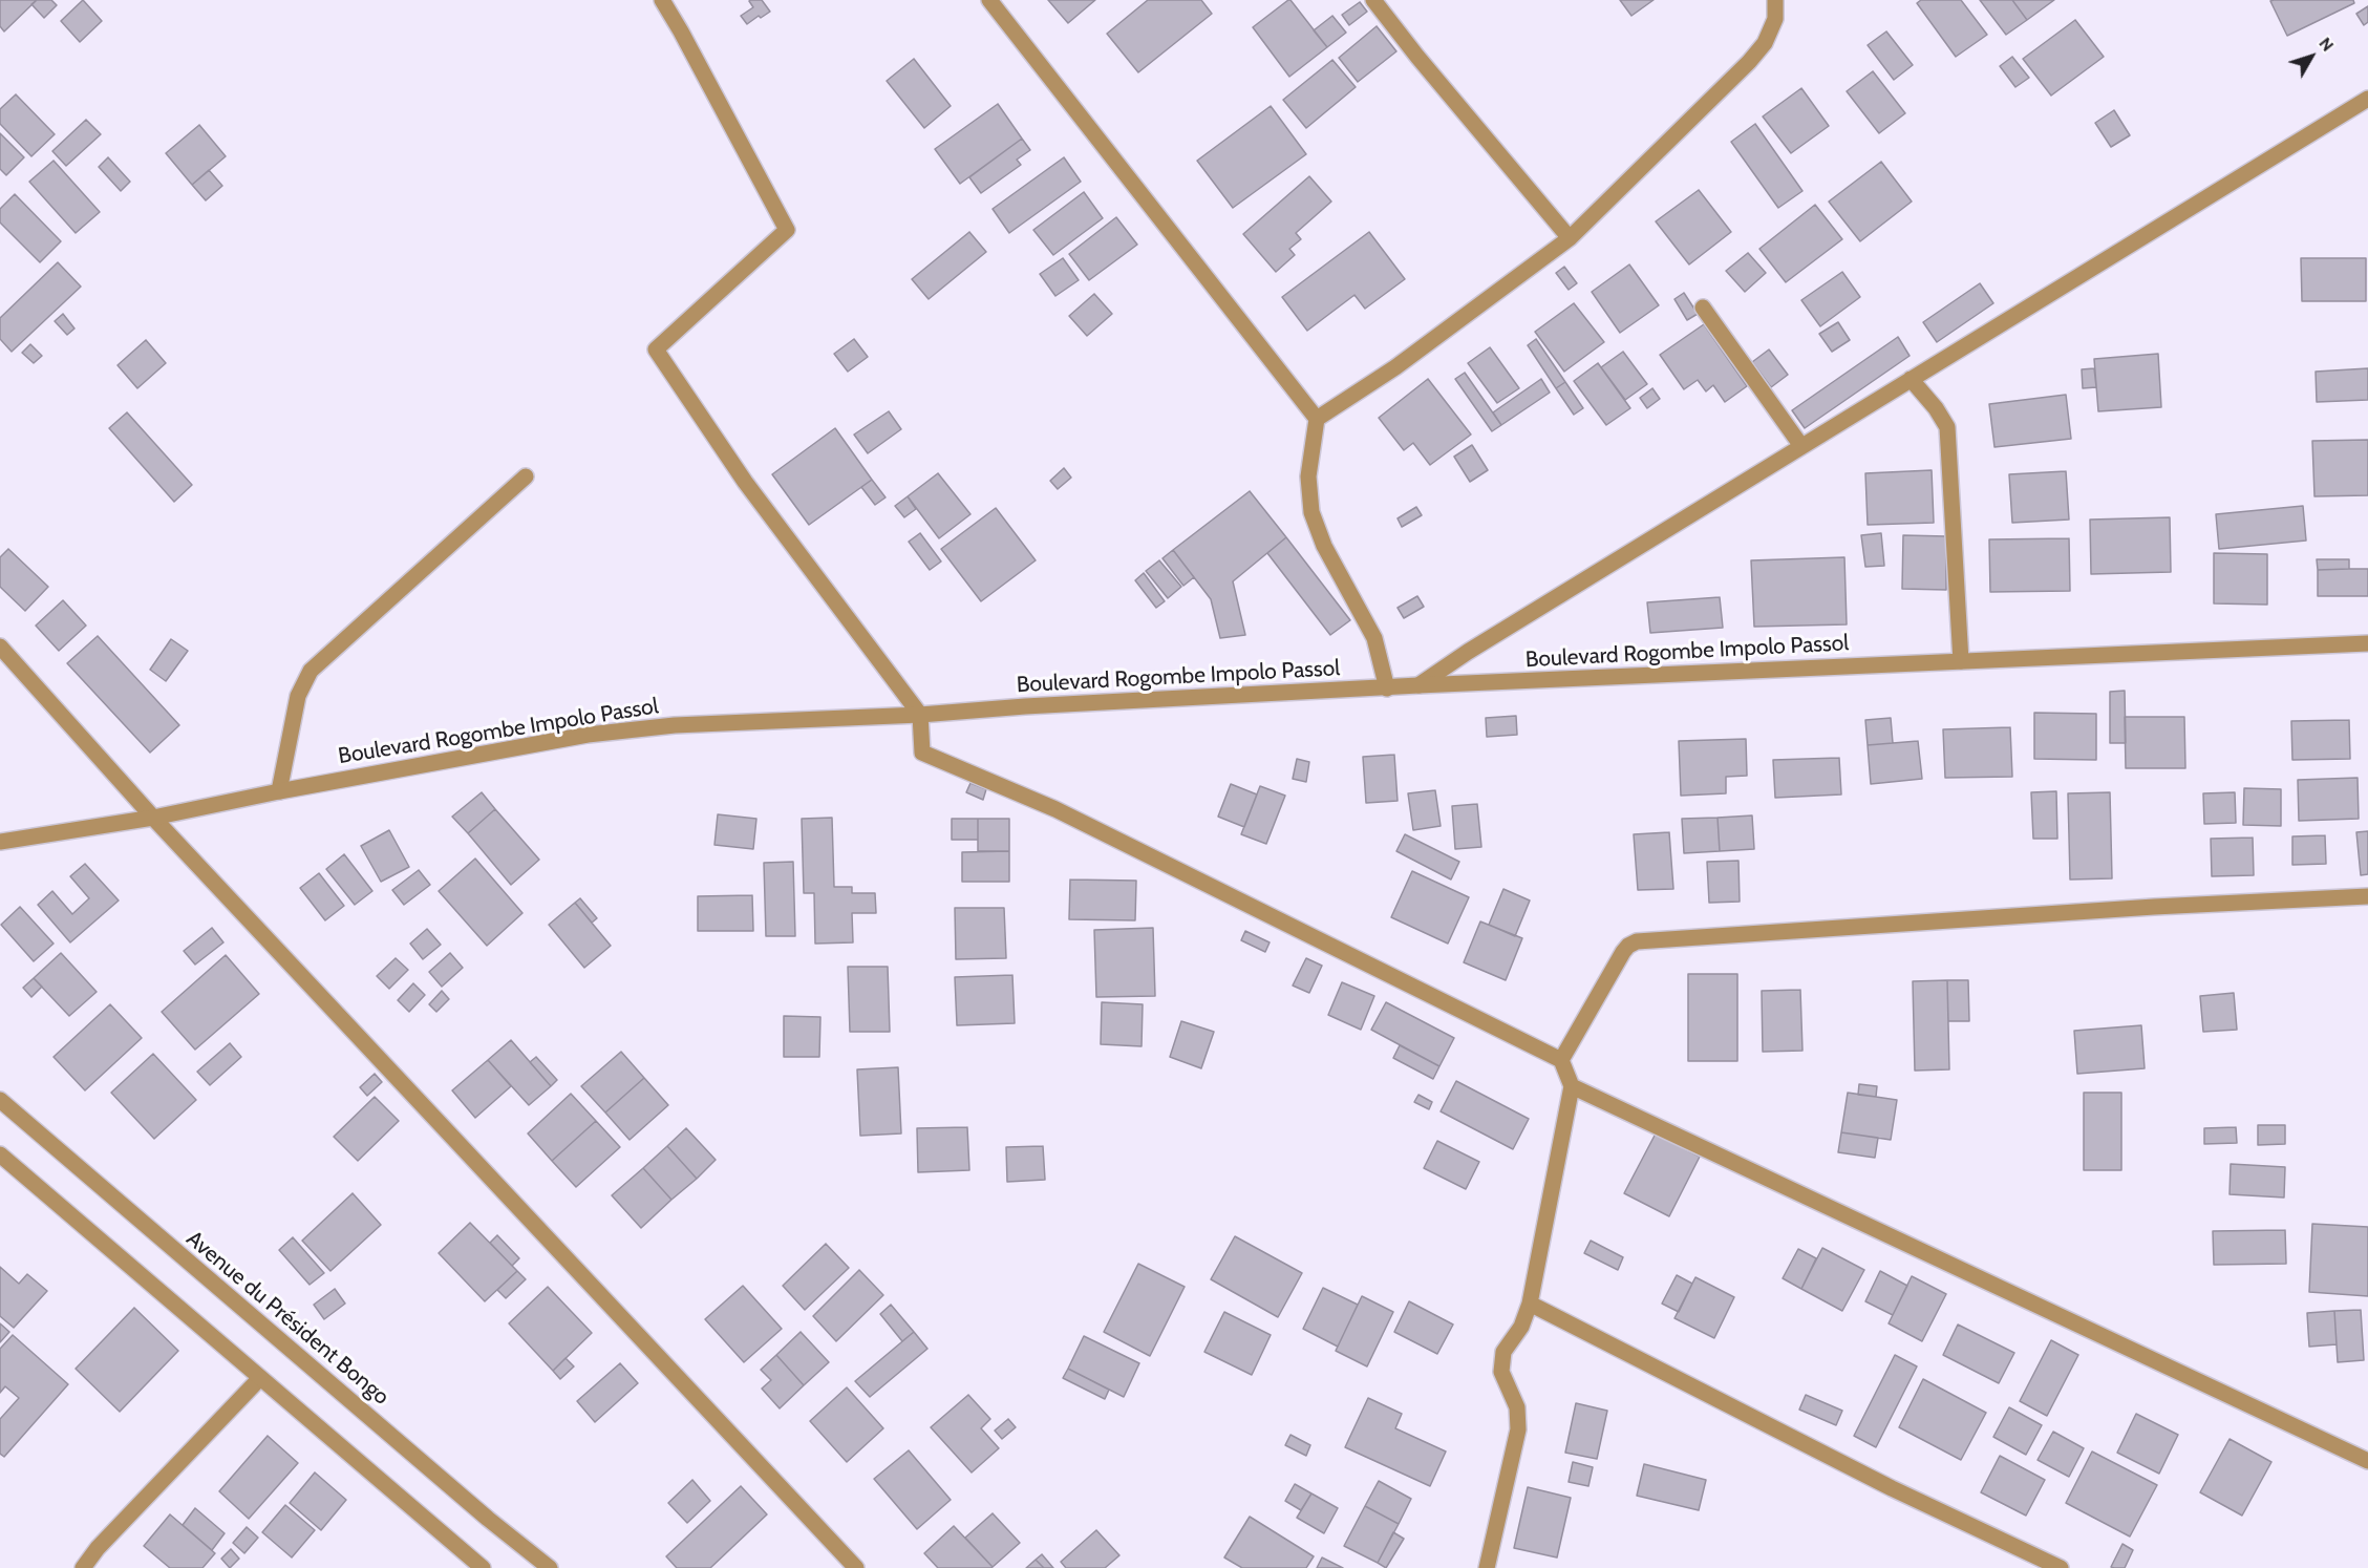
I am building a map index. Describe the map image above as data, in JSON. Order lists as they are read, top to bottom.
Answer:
{
  "streets": {
    "street": ["Boulevard Rogombe Impolo Passol", "Avenue du Président Bongo"]
  },
  "north": "top right"
}
